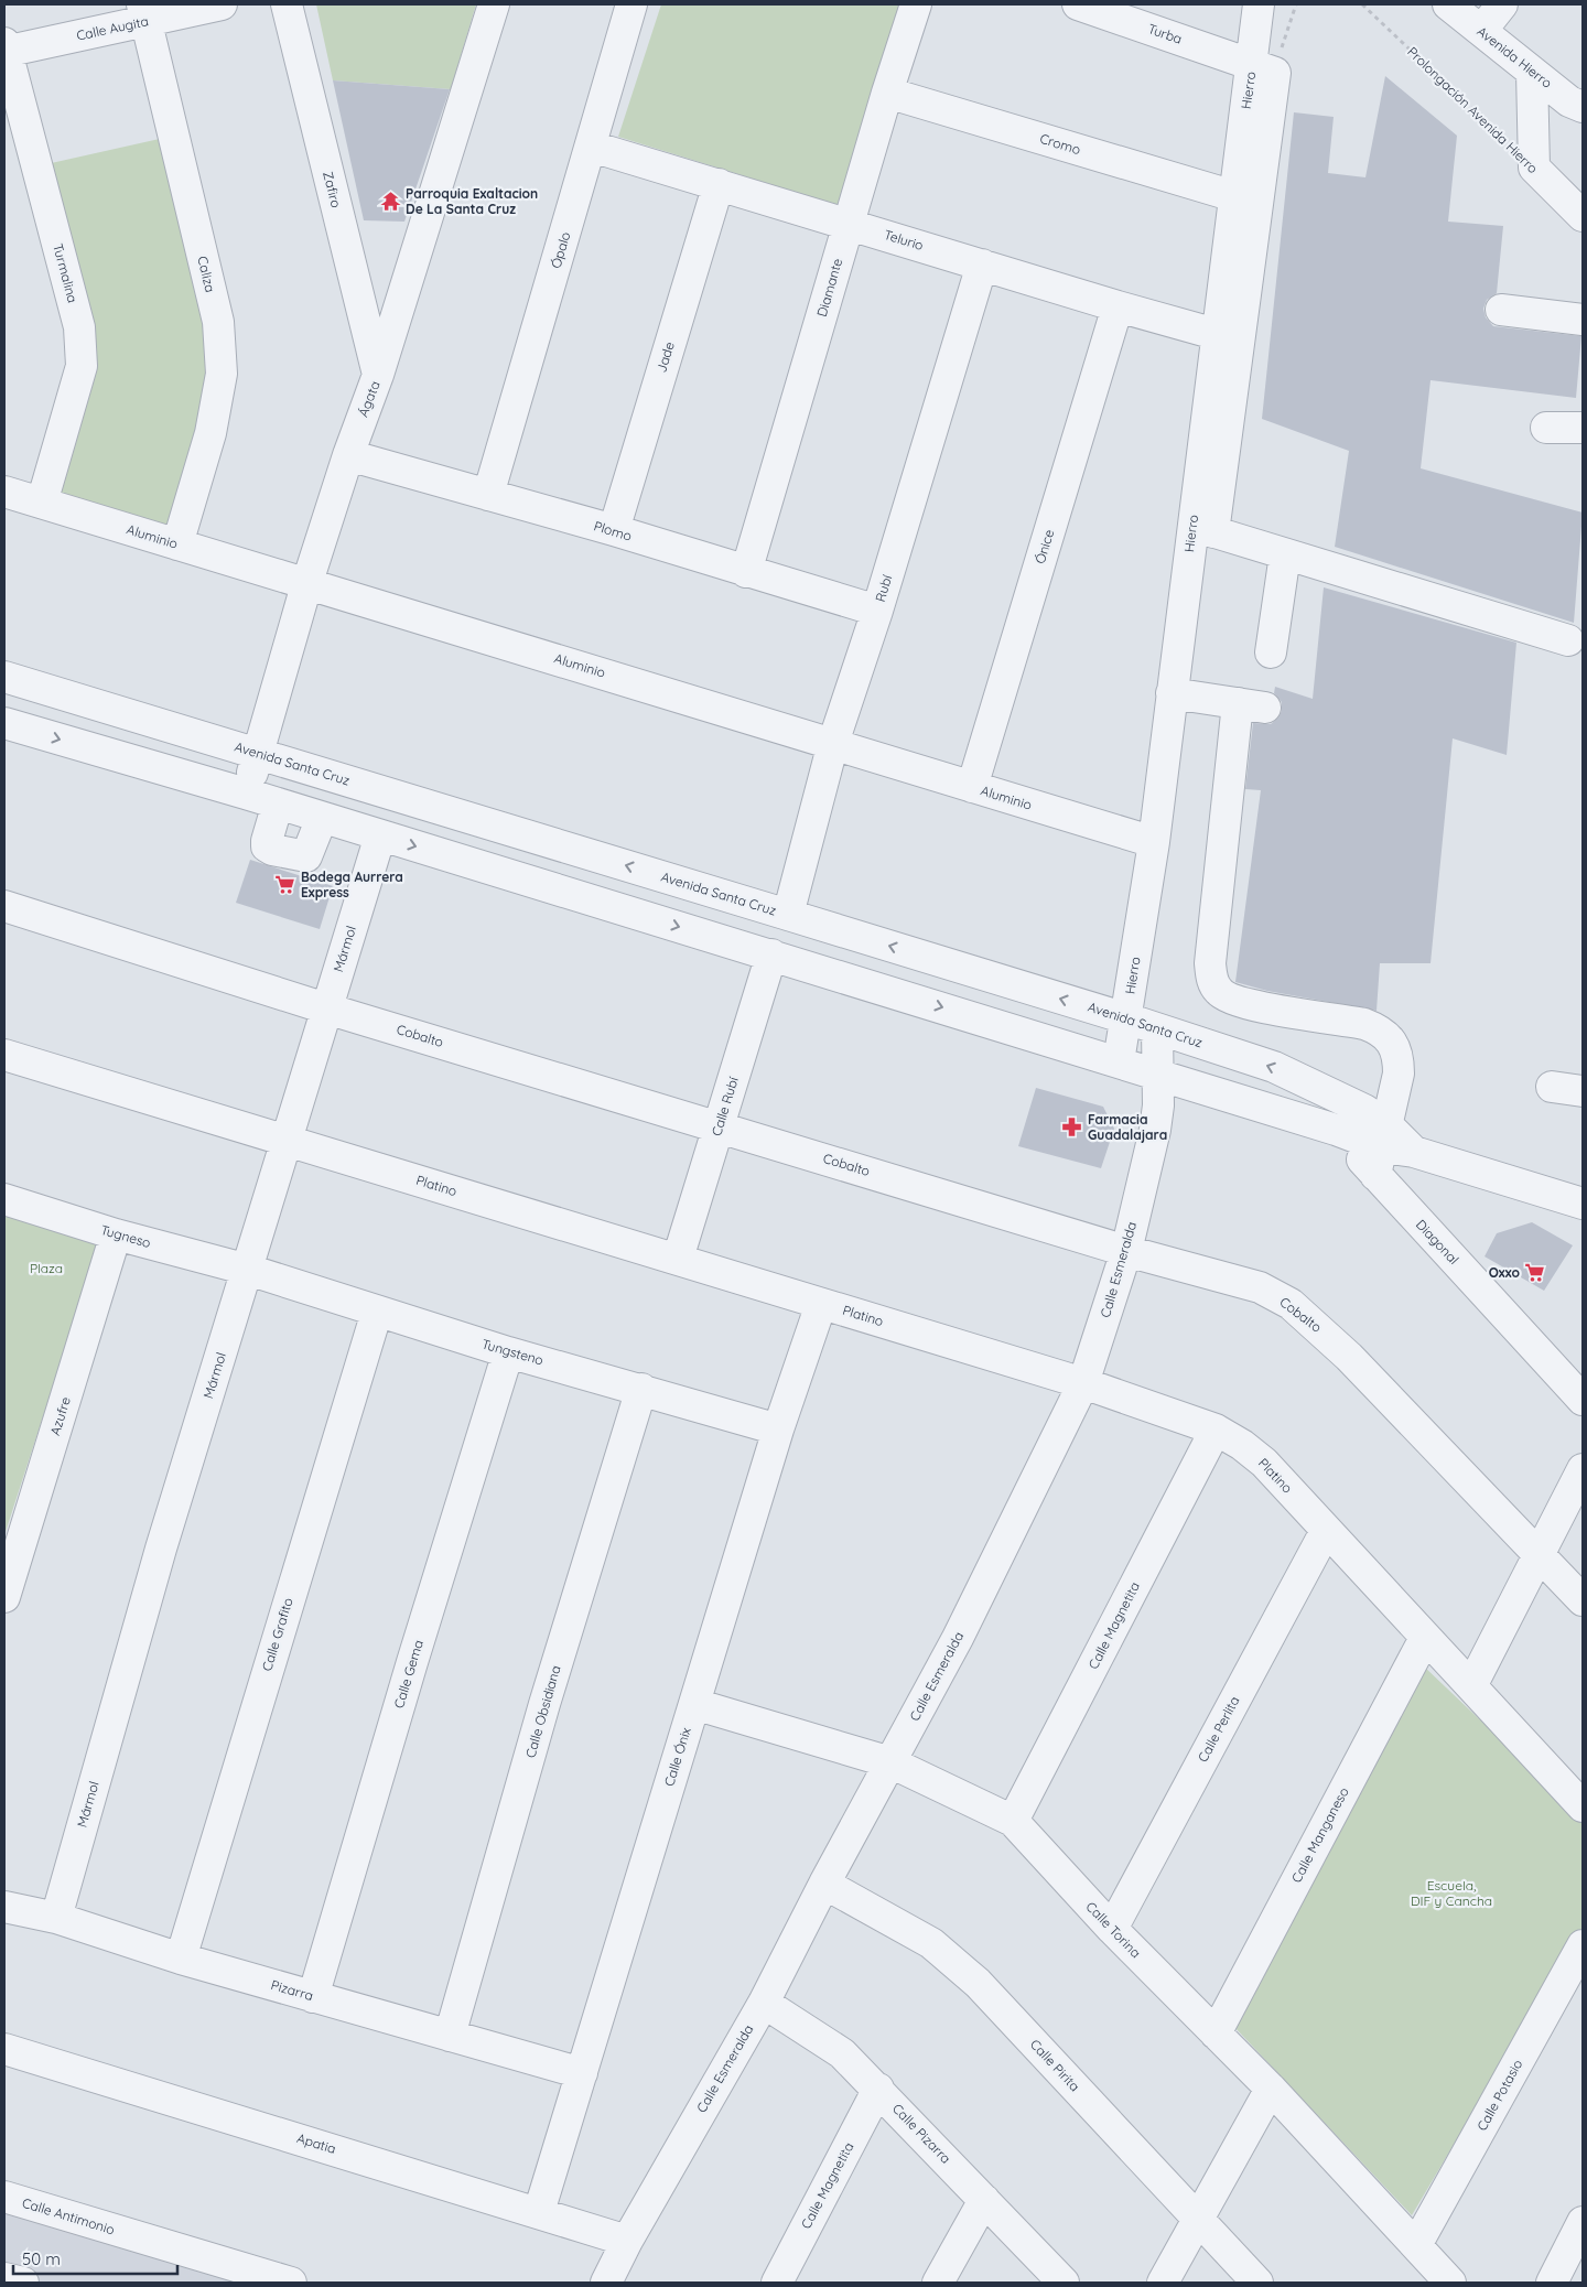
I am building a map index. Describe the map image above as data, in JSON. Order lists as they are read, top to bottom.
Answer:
{
  "streets": {
    "street": [
      "Calle Augita",
      "Turba",
      "Avenida Hierro",
      "Hierro",
      "Prolongación Avenida Hierro",
      "Cromo",
      "Zafiro",
      "Telurio",
      "Ópalo",
      "Turmalina",
      "Caliza",
      "Diamante",
      "Jade",
      "Ágata",
      "Plomo",
      "Aluminio",
      "Ónice",
      "Rubí",
      "Avenida Santa Cruz",
      "Mármol",
      "Cobalto",
      "Calle Rubí",
      "Platino",
      "Tugneso",
      "Diagonal",
      "Calle Esmeralda",
      "Tungsteno",
      "Azufre",
      "Calle Magnetita",
      "Calle Grafito",
      "Calle Gema",
      "Calle Obsidiana",
      "Calle Perlita",
      "Calle Ónix",
      "Calle Manganeso",
      "Calle Torina",
      "Pizarra",
      "Calle Pirita",
      "Calle Potasio",
      "Calle Pizarra",
      "Apatia",
      "Calle Antimonio"
    ]
  },
  "crossings": [
    ["Calle Augita", "Turmalina"],
    ["Calle Augita", "Caliza"],
    ["Turba", "Hierro"],
    ["Hierro", "Cromo"],
    ["Hierro", "Telurio"],
    ["Hierro", "Aluminio"],
    ["Hierro", "Avenida Santa Cruz"],
    ["Cromo", "Diamante"],
    ["Zafiro", "Ágata"],
    ["Telurio", "Ópalo"],
    ["Telurio", "Diamante"],
    ["Telurio", "Jade"],
    ["Telurio", "Ónice"],
    ["Telurio", "Rubí"],
    ["Ópalo", "Plomo"],
    ["Turmalina", "Aluminio"],
    ["Caliza", "Aluminio"],
    ["Diamante", "Plomo"],
    ["Jade", "Plomo"],
    ["Ágata", "Plomo"],
    ["Ágata", "Aluminio"],
    ["Ágata", "Avenida Santa Cruz"],
    ["Plomo", "Rubí"],
    ["Aluminio", "Ónice"],
    ["Aluminio", "Rubí"],
    ["Rubí", "Avenida Santa Cruz"],
    ["Avenida Santa Cruz", "Diagonal"],
    ["Avenida Santa Cruz", "Calle Esmeralda"],
    ["Mármol", "Cobalto"],
    ["Mármol", "Platino"],
    ["Mármol", "Tugneso"],
    ["Mármol", "Tungsteno"],
    ["Mármol", "Pizarra"],
    ["Cobalto", "Calle Rubí"],
    ["Cobalto", "Calle Esmeralda"],
    ["Calle Rubí", "Platino"],
    ["Platino", "Calle Esmeralda"],
    ["Platino", "Calle Magnetita"],
    ["Platino", "Calle Perlita"],
    ["Platino", "Calle Ónix"],
    ["Platino", "Calle Manganeso"],
    ["Tugneso", "Tungsteno"],
    ["Tugneso", "Azufre"],
    ["Calle Esmeralda", "Calle Torina"],
    ["Calle Esmeralda", "Calle Pirita"],
    ["Calle Esmeralda", "Calle Pizarra"],
    ["Calle Esmeralda", "Apatia"],
    ["Tungsteno", "Calle Grafito"],
    ["Tungsteno", "Calle Gema"],
    ["Tungsteno", "Calle Obsidiana"],
    ["Tungsteno", "Calle Ónix"],
    ["Calle Magnetita", "Calle Torina"],
    ["Calle Magnetita", "Calle Pizarra"],
    ["Calle Grafito", "Pizarra"],
    ["Calle Gema", "Pizarra"],
    ["Calle Obsidiana", "Pizarra"],
    ["Calle Perlita", "Calle Torina"],
    ["Calle Ónix", "Calle Torina"],
    ["Calle Ónix", "Pizarra"],
    ["Calle Ónix", "Apatia"],
    ["Calle Manganeso", "Calle Torina"],
    ["Calle Torina", "Calle Potasio"]
  ],
  "parks": ["Plaza", "Escuela, DIF y Cancha"],
  "places": {
    "temple": ["Parroquia Exaltacion De La Santa Cruz"],
    "supermarket": ["Bodega Aurrera Express", "Oxxo"],
    "pharmacy": ["Farmacia Guadalajara"]
  },
  "scale_bar": "50 m"
}
